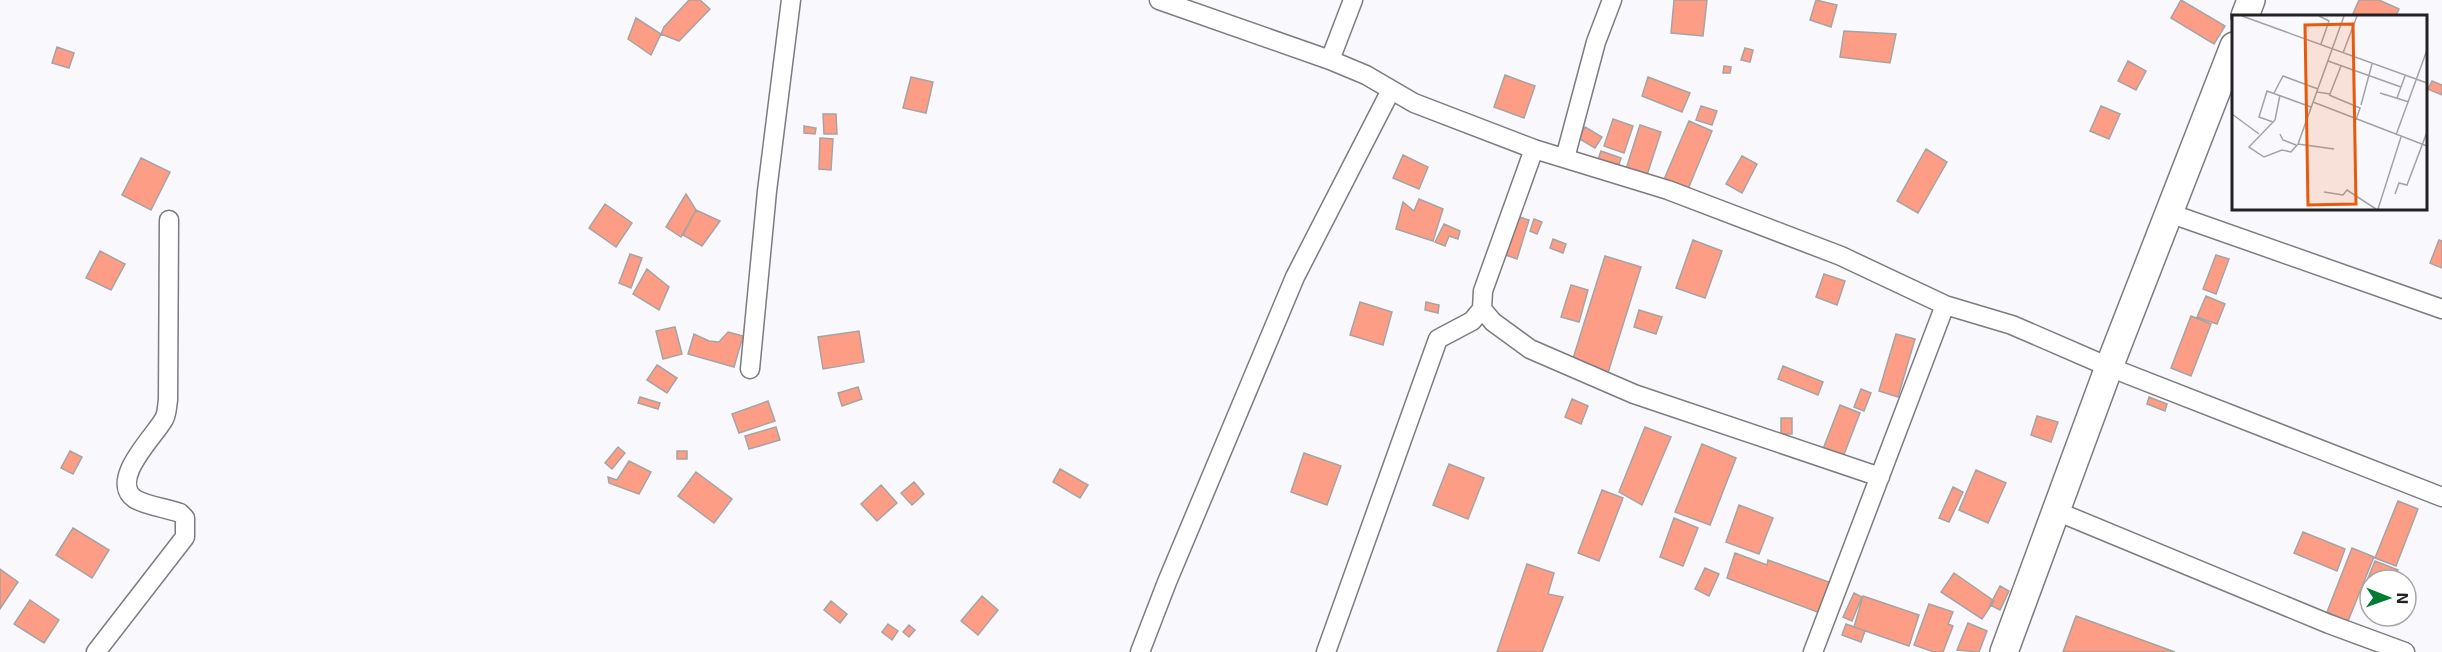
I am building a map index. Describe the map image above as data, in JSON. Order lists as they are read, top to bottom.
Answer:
{
  "north": "right"
}
